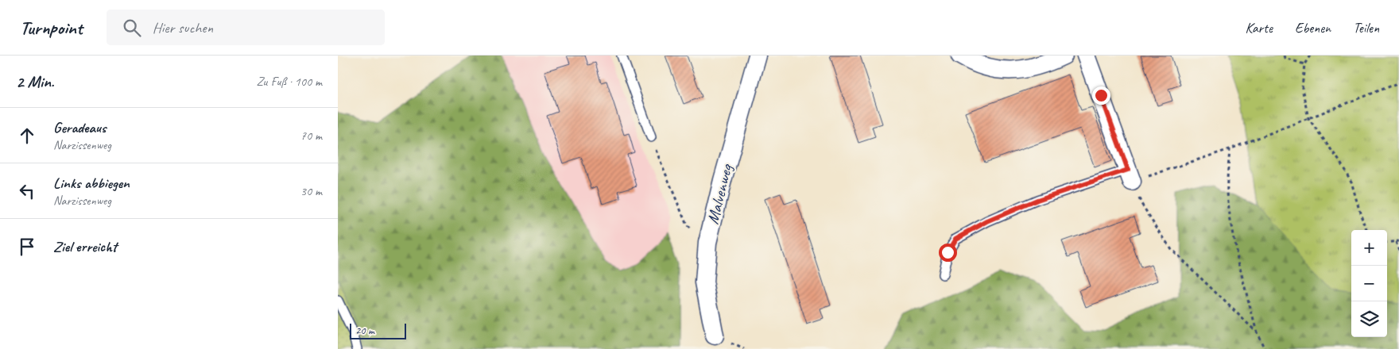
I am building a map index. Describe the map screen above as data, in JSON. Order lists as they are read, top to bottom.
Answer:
{
  "streets": {
    "street": ["Malvenweg"]
  },
  "scale_bar": "20 m",
  "page": {
    "header": "Turnpoint",
    "search": "Hier suchen",
    "nav": ["Karte", "Ebenen", "Teilen"],
    "heading": ["2 Min.", "Zu Fuß · 100 m"],
    "list": [
      ["Geradeaus", "Narzissenweg", "70 m"],
      ["Links abbiegen", "Narzissenweg", "30 m"],
      "Ziel erreicht"
    ],
    "map_buttons": ["+", "−"],
    "scale": "20 m"
  }
}
